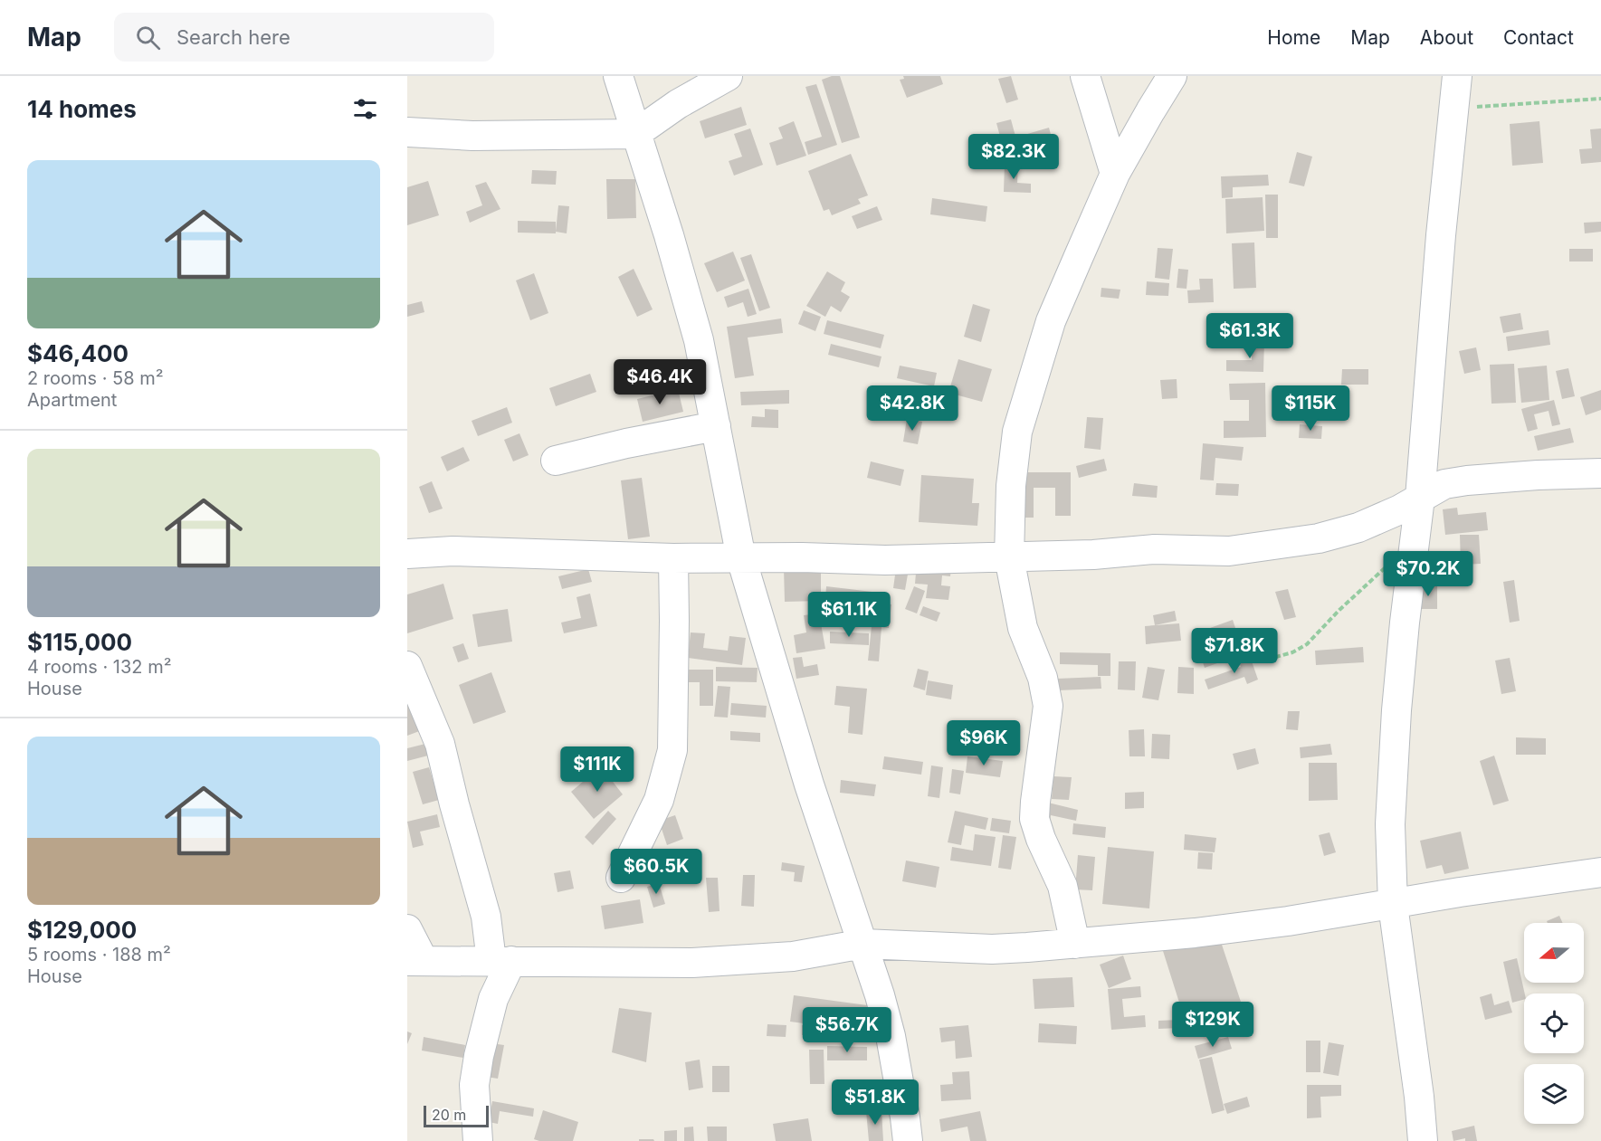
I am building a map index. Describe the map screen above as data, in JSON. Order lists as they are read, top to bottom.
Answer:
{
  "scale_bar": "20 m",
  "north": "left",
  "page": {
    "header": "Map",
    "search": "Search here",
    "nav": [
      "Home",
      "Map",
      "About",
      "Contact"
    ],
    "heading": "14 homes",
    "price": [
      "$82.3K",
      "$61.3K",
      "$46.4K",
      "$42.8K",
      "$115K",
      "$70.2K",
      "$61.1K",
      "$71.8K",
      "$96K",
      "$111K",
      "$60.5K",
      "$129K",
      "$56.7K",
      "$51.8K"
    ],
    "list": [
      {
        "name": "$46,400",
        "note": "2 rooms · 58 m² · Apartment"
      },
      {
        "name": "$115,000",
        "note": "4 rooms · 132 m² · House"
      },
      {
        "name": "$129,000",
        "note": "5 rooms · 188 m² · House"
      }
    ],
    "scale": "20 m"
  }
}
